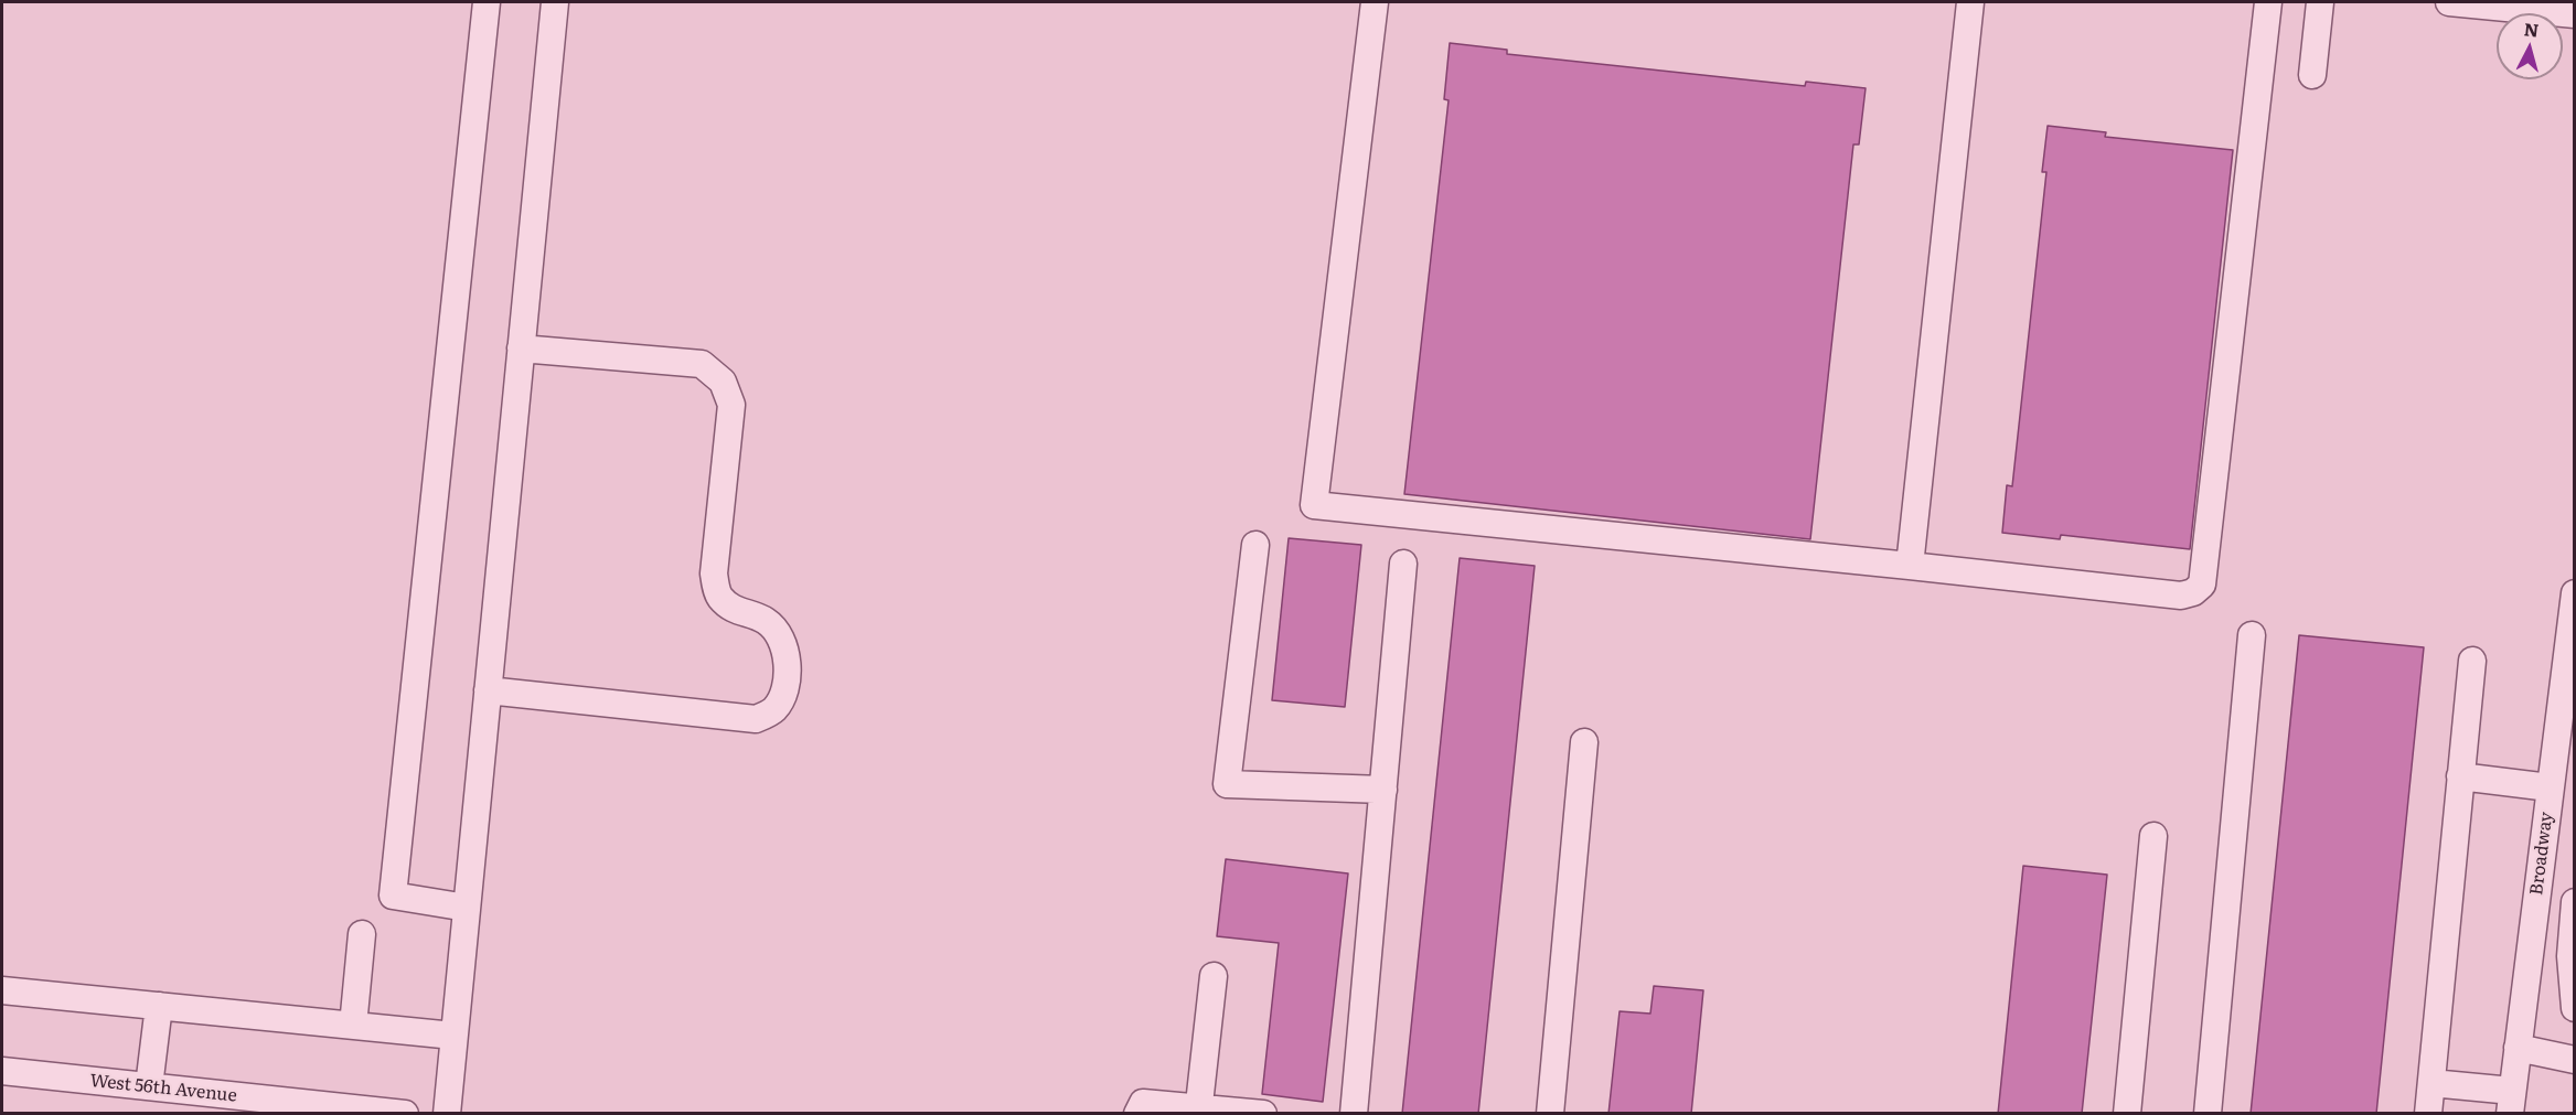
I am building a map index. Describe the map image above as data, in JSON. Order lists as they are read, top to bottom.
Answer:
{
  "streets": {
    "street": ["Broadway", "West 56th Avenue"]
  },
  "north": "top"
}
